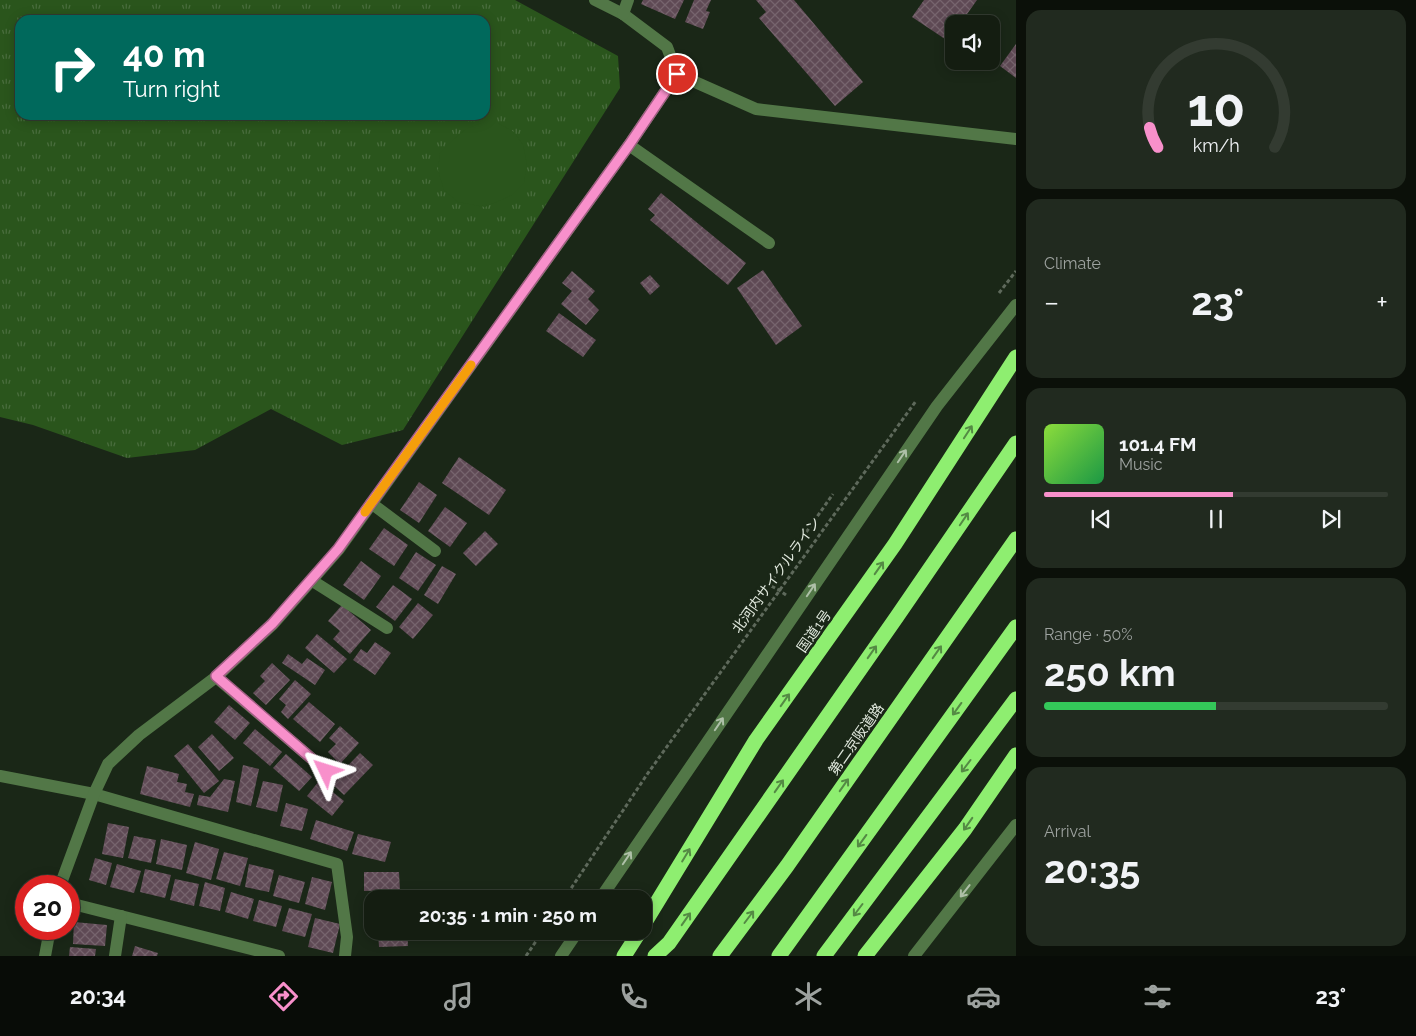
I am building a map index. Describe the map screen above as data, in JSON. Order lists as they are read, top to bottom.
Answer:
{
  "streets": {
    "highway": ["国道1号", "第二京阪道路"],
    "path": ["北河内サイクルライン"]
  },
  "page": {
    "turn": ["40 m", "Turn right"],
    "tile": [
      "Climate",
      ["Range · 50%", "250 km"],
      ["Arrival", "20:35"]
    ],
    "heat": ["−", "23°", "+"],
    "song": ["101.4 FM", "Music"],
    "limit": "20",
    "trip": "20:35 · 1 min · 250 m",
    "tabs": ["20:34", "23°"],
    "gauge": ["10", "km/h"]
  }
}
